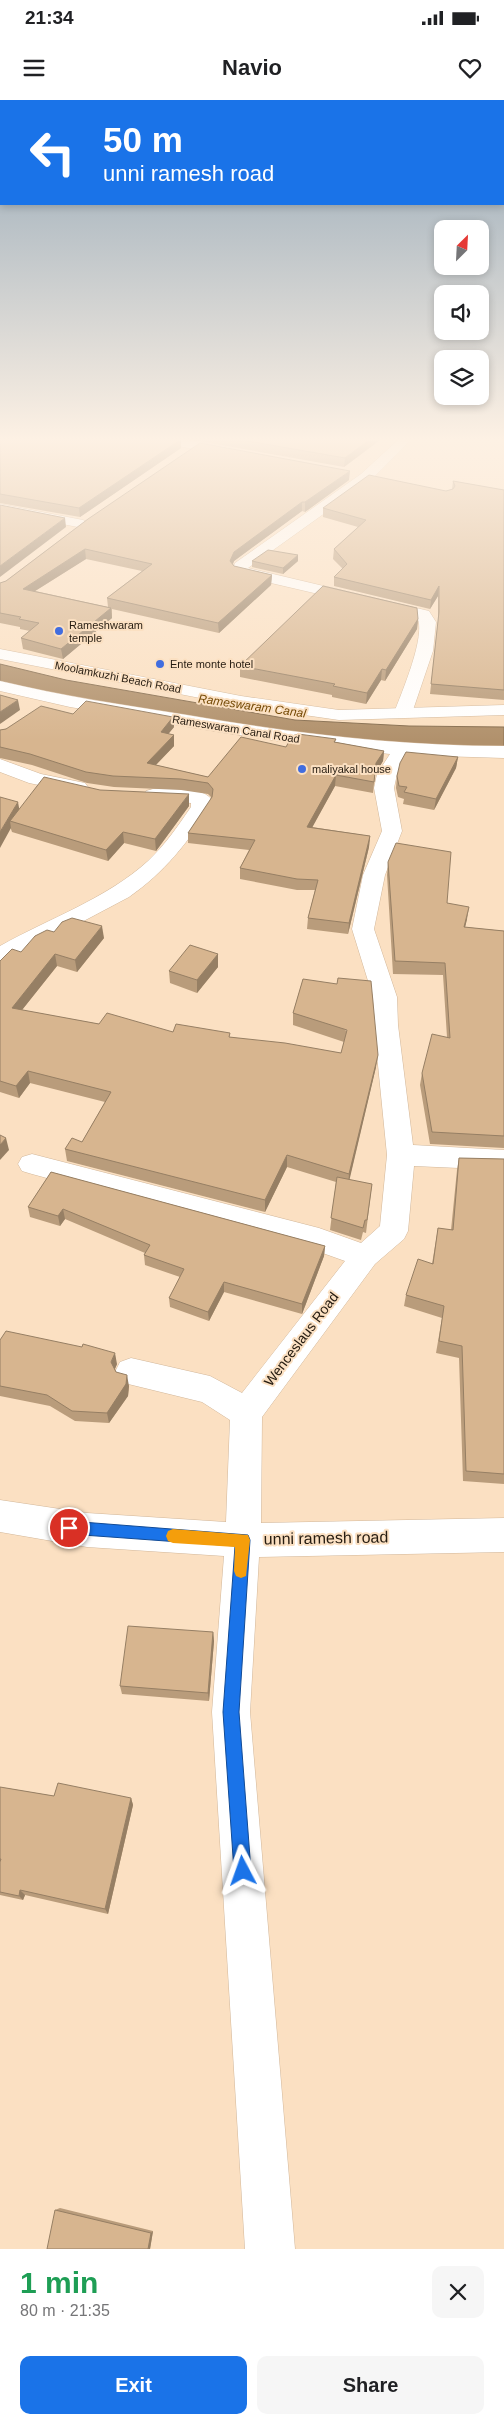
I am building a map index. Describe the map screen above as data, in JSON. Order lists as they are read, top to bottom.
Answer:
{
  "streets": {
    "street": [
      "Moolamkuzhi Beach Road",
      "Rameswaram Canal Road",
      "Wenceslaus Road",
      "unni ramesh road"
    ]
  },
  "crossings": [
    ["Rameswaram Canal Road", "Wenceslaus Road"]
  ],
  "water": ["Rameswaram Canal"],
  "places": ["Rameshwaram temple", "Ente monte hotel", "maliyakal house"],
  "north": "top right",
  "page": {
    "status": "21:34",
    "header": "Navio",
    "turn": ["50 m", "unni ramesh road"],
    "heading": ["1 min", "80 m · 21:35"],
    "buttons": ["Exit", "Share"]
  }
}
